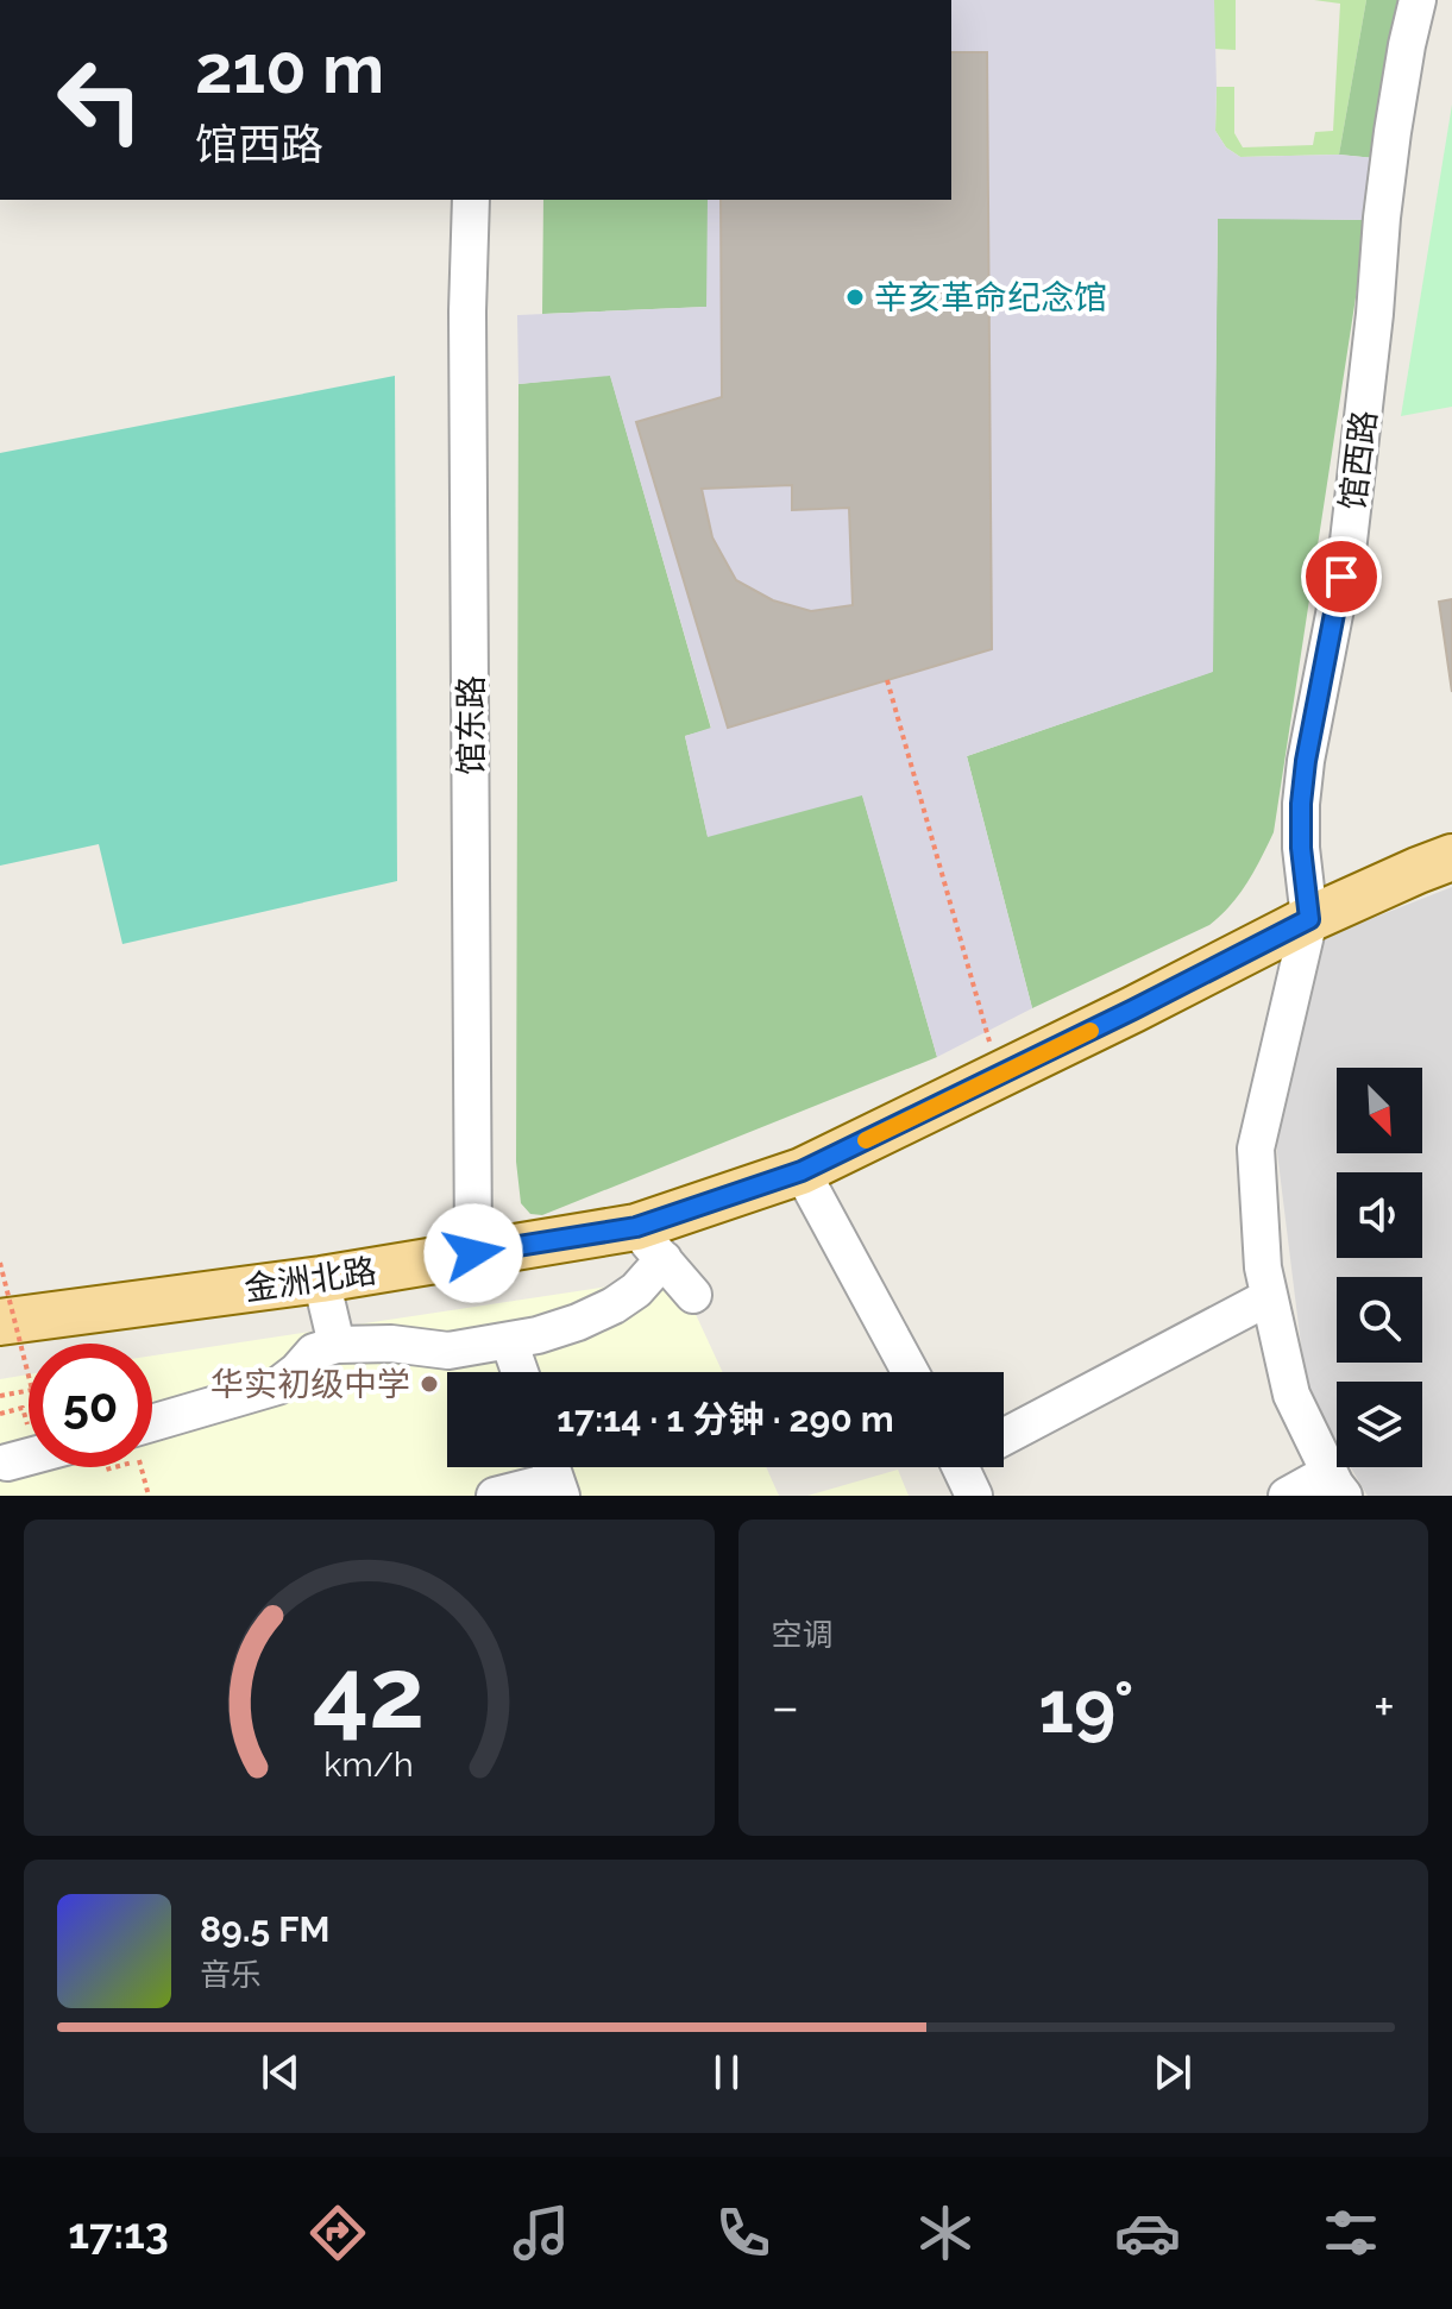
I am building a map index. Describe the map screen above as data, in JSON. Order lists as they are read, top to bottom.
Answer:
{
  "streets": {
    "main road": ["金洲北路"],
    "street": ["馆西路", "馆东路"]
  },
  "crossings": [
    ["馆西路", "金洲北路"],
    ["馆东路", "金洲北路"]
  ],
  "places": ["辛亥革命纪念馆", "华实初级中学"],
  "north": "bottom right",
  "page": {
    "turn": ["210 m", "馆西路"],
    "limit": "50",
    "trip": "17:14 · 1 分钟 · 290 m",
    "tile": "空调",
    "heat": ["−", "19°", "+"],
    "song": ["89.5 FM", "音乐"],
    "tabs": "17:13",
    "gauge": ["42", "km/h"]
  }
}
